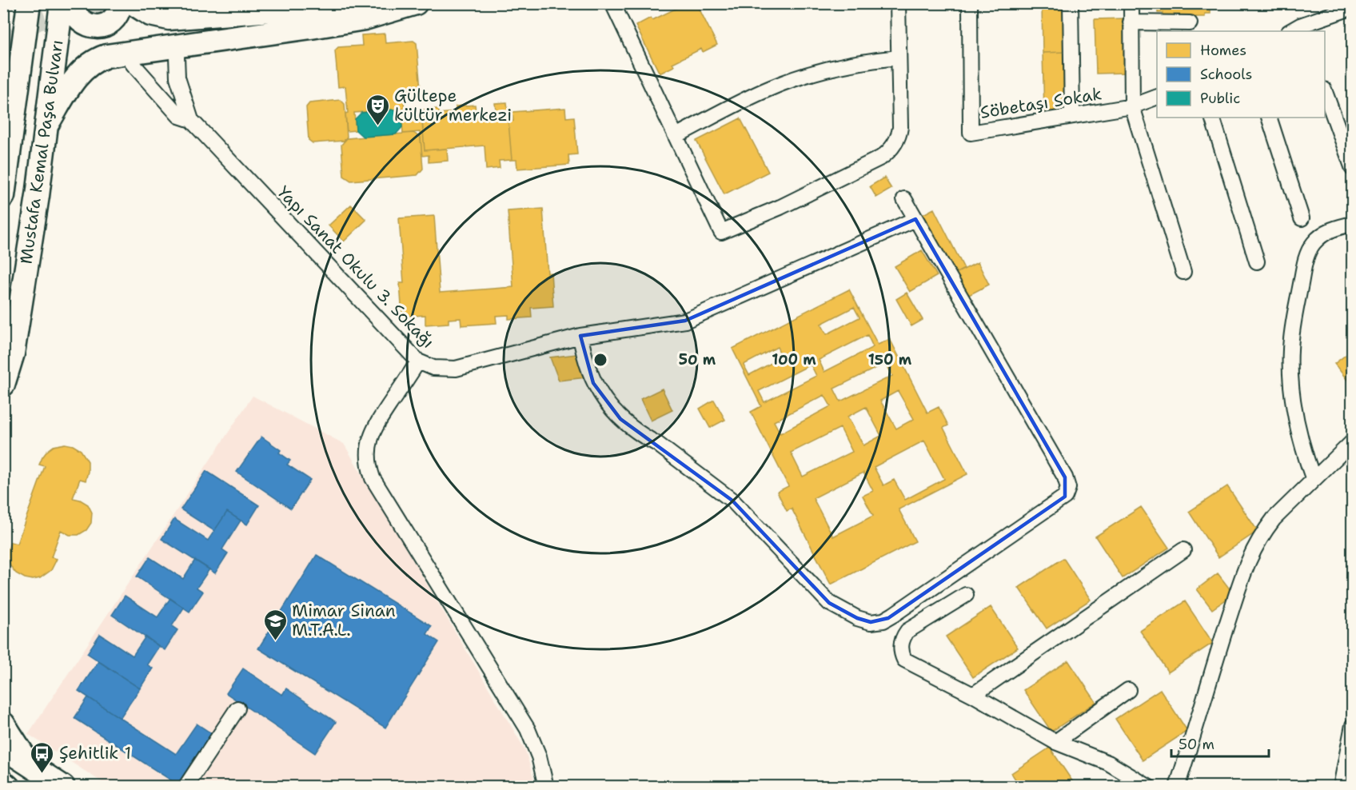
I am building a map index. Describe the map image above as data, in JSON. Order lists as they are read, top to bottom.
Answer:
{
  "streets": {
    "main road": ["Mustafa Kemal Paşa Bulvarı"],
    "street": ["Söbetaşı Sokak", "Yapı Sanat Okulu 3. Sokağı"]
  },
  "places": {
    "theatre": ["Gültepe kültür merkezi"],
    "school or university": ["Mimar Sinan M.T.A.L."],
    "bus stop": ["Şehitlik 1"]
  },
  "legend": ["Homes", "Schools", "Public"],
  "scale_bar": "50 m",
  "rings": ["50 m", "100 m", "150 m"]
}
